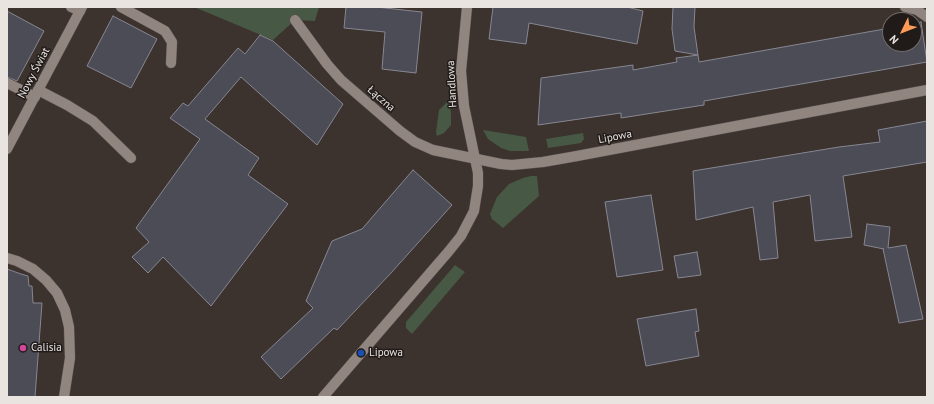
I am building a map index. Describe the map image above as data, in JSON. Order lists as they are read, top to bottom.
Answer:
{
  "streets": {
    "street": [
      "Nowy Świat",
      "Handlowa",
      "Łączna",
      "Lipowa"
    ]
  },
  "crossings": [
    ["Handlowa", "Łączna"],
    ["Handlowa", "Lipowa"],
    ["Łączna", "Lipowa"]
  ],
  "places": ["Calisia", "Lipowa"],
  "north": "bottom left"
}
